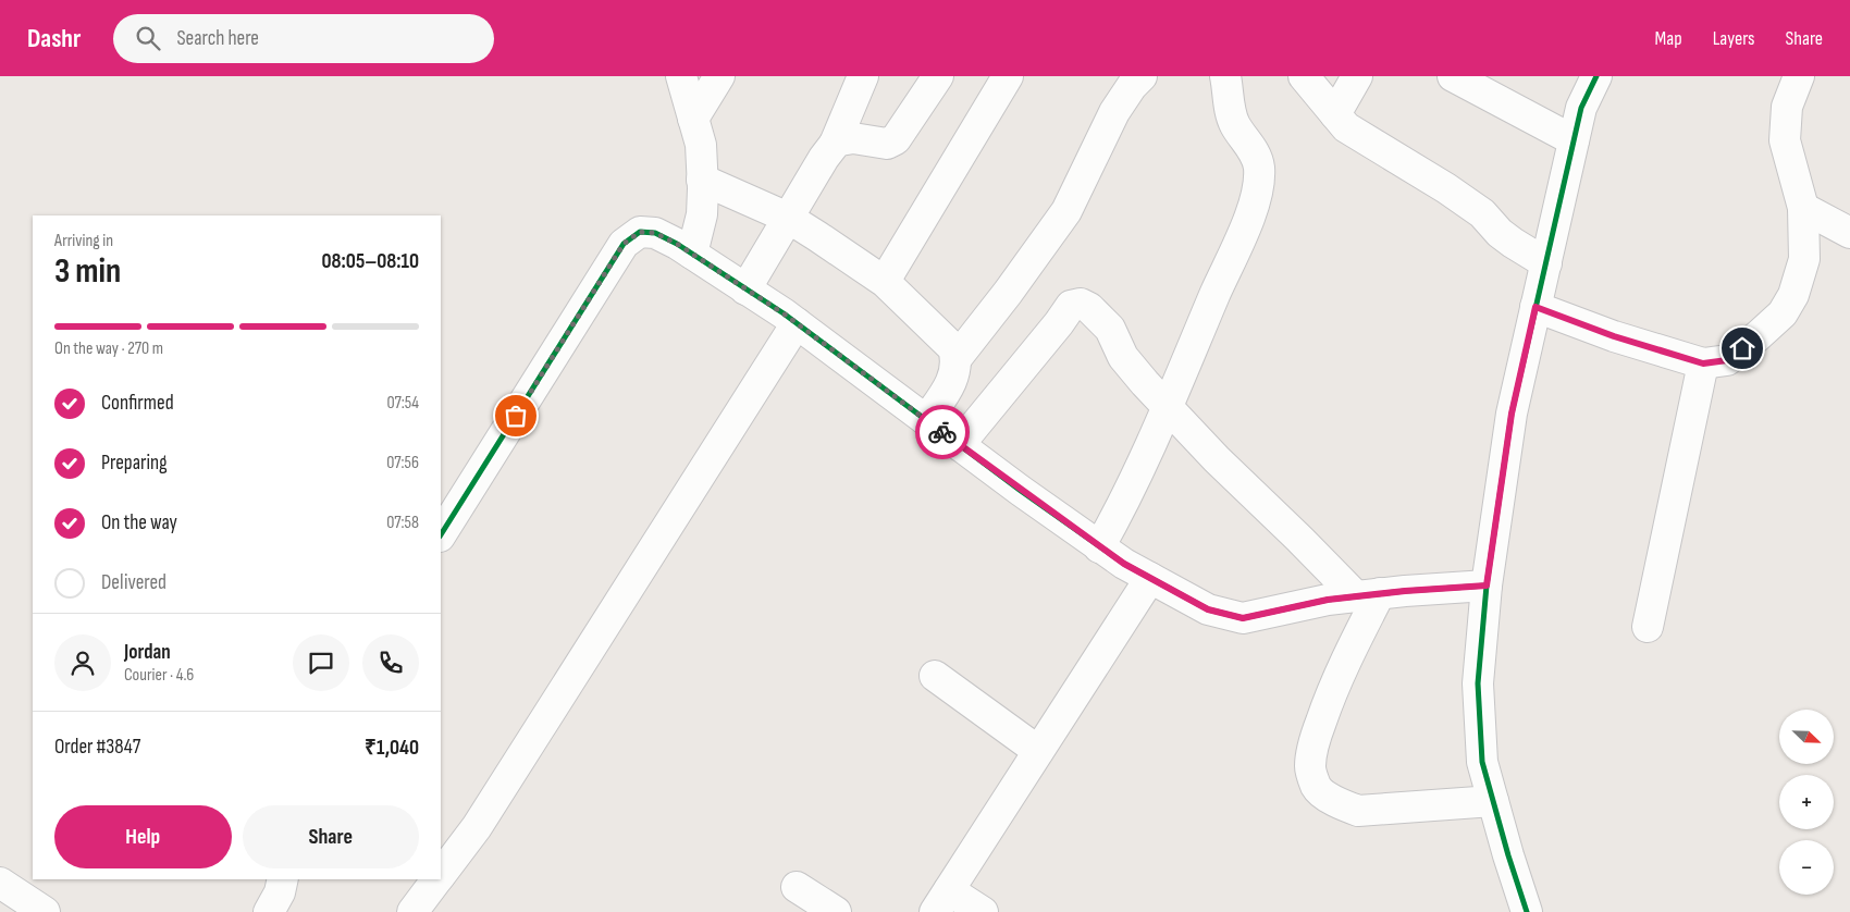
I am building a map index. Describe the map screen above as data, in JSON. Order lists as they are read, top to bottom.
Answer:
{
  "north": "bottom right",
  "page": {
    "header": "Dashr",
    "search": "Search here",
    "nav": ["Map", "Layers", "Share"],
    "heading": ["3 min", "Arriving in", "08:05–08:10"],
    "panel": [
      "Jordan",
      "Courier · 4.6",
      "Order #3847",
      "₹1,040"
    ],
    "bar": "On the way · 270 m",
    "list": [
      ["Confirmed", "07:54"],
      ["Preparing", "07:56"],
      ["On the way", "07:58"],
      "Delivered"
    ],
    "map_buttons": ["+", "−"],
    "buttons": ["Help", "Share"]
  }
}
